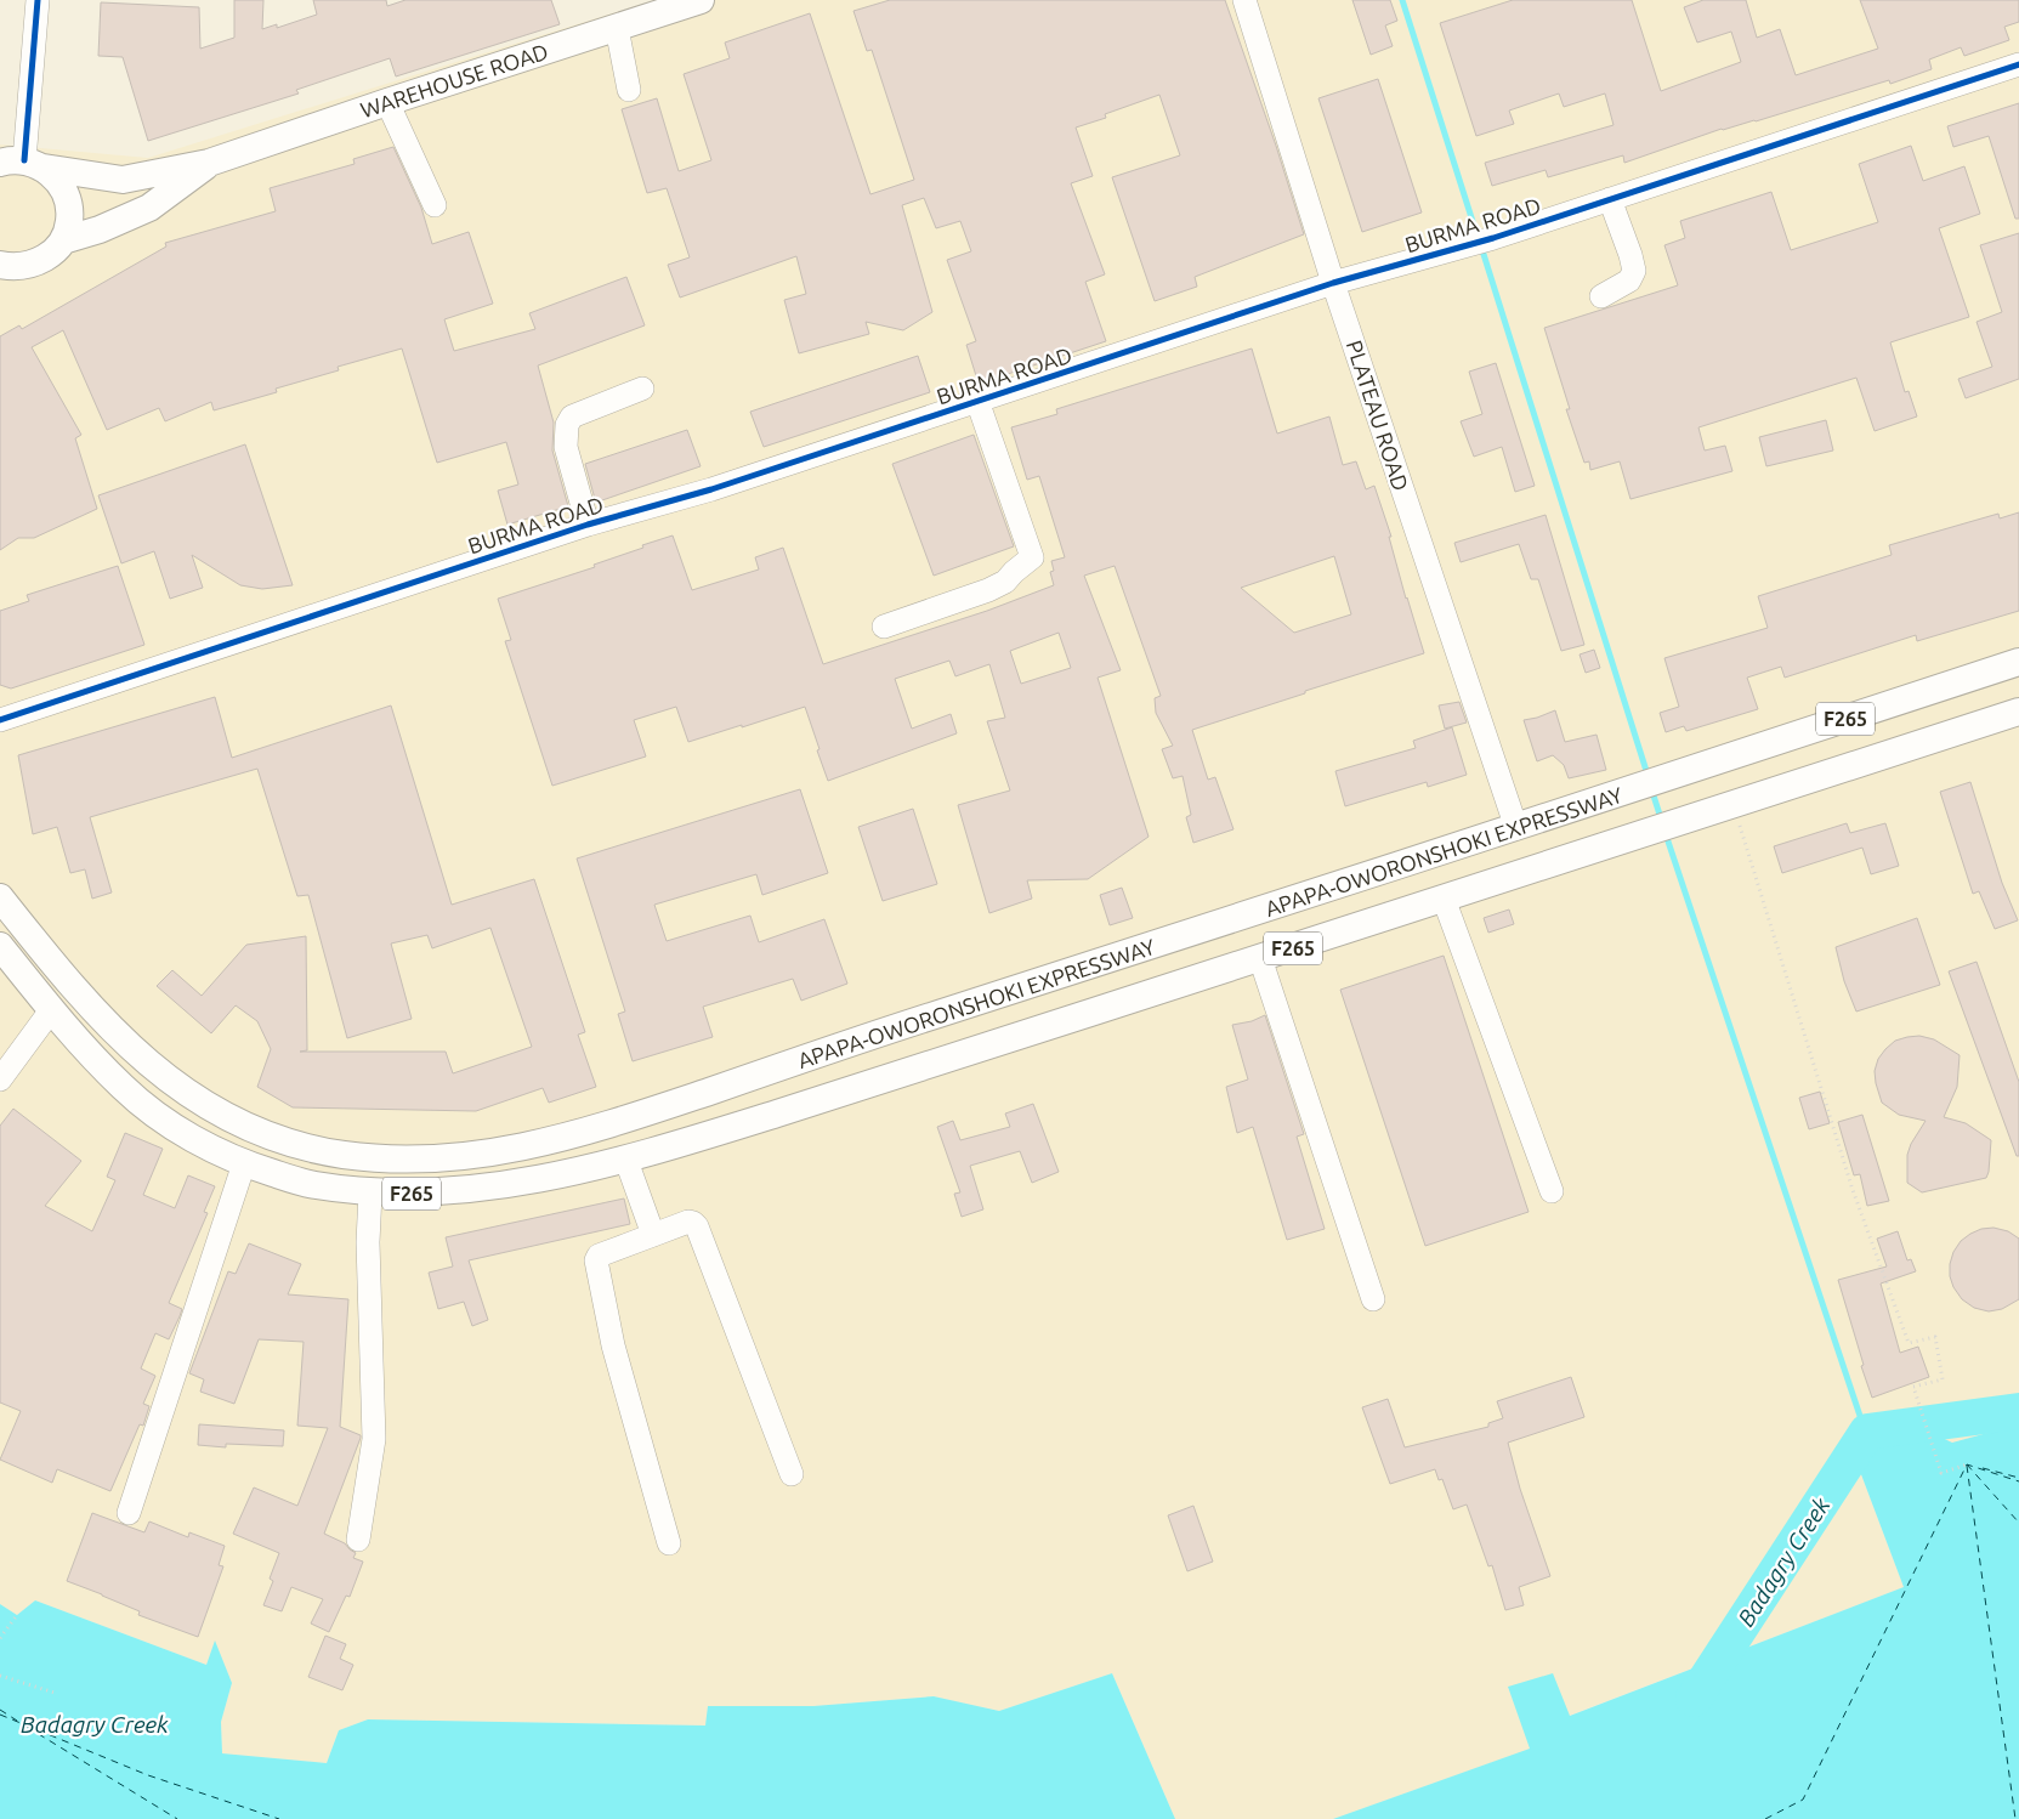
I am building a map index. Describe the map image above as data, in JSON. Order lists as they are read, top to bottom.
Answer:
{
  "streets": {
    "main road": ["WAREHOUSE ROAD", "F265", "APAPA-OWORONSHOKI EXPRESSWAY"],
    "street": ["BURMA ROAD", "PLATEAU ROAD"]
  },
  "crossings": [
    ["BURMA ROAD", "PLATEAU ROAD"],
    ["PLATEAU ROAD", "APAPA-OWORONSHOKI EXPRESSWAY"]
  ],
  "water": ["Badagry Creek"]
}
